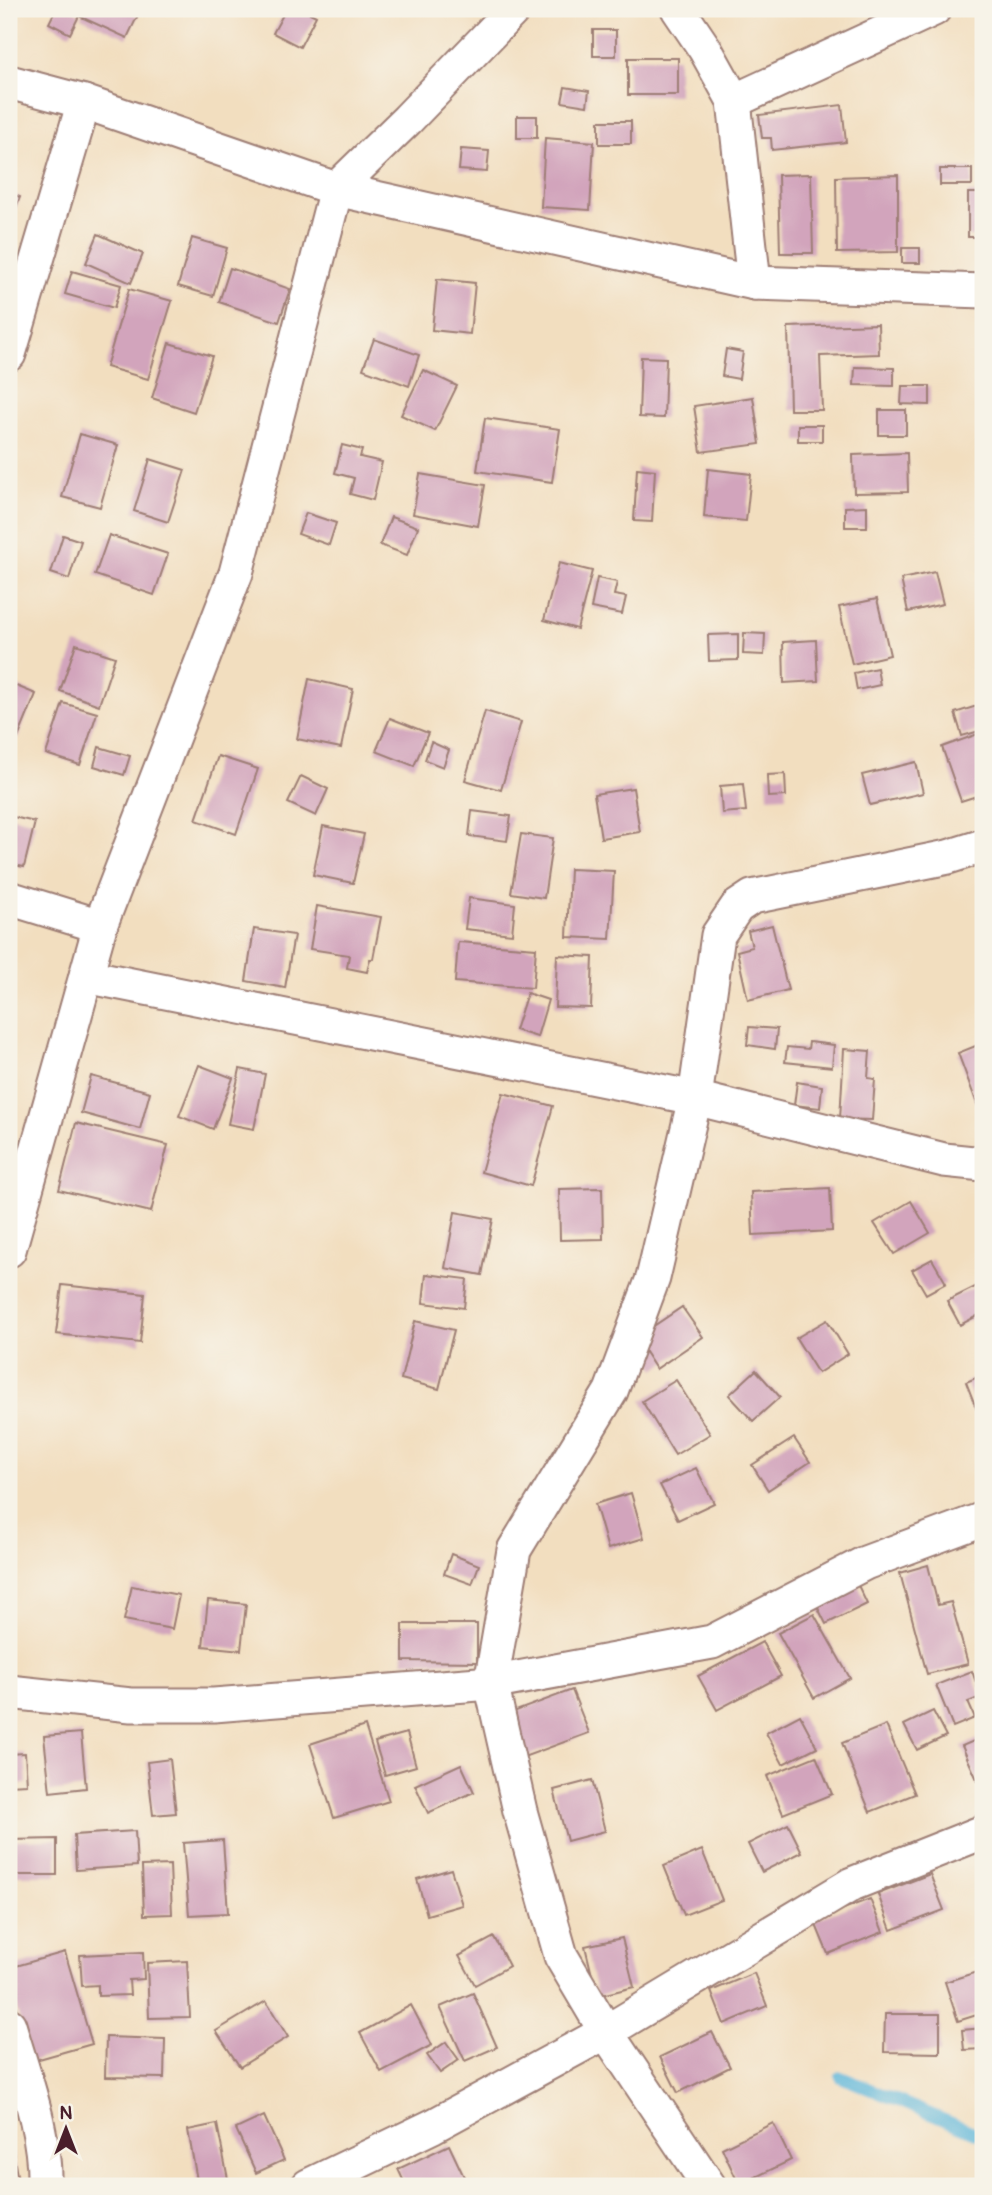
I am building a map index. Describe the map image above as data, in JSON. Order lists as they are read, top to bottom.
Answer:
{
  "north": "top"
}
